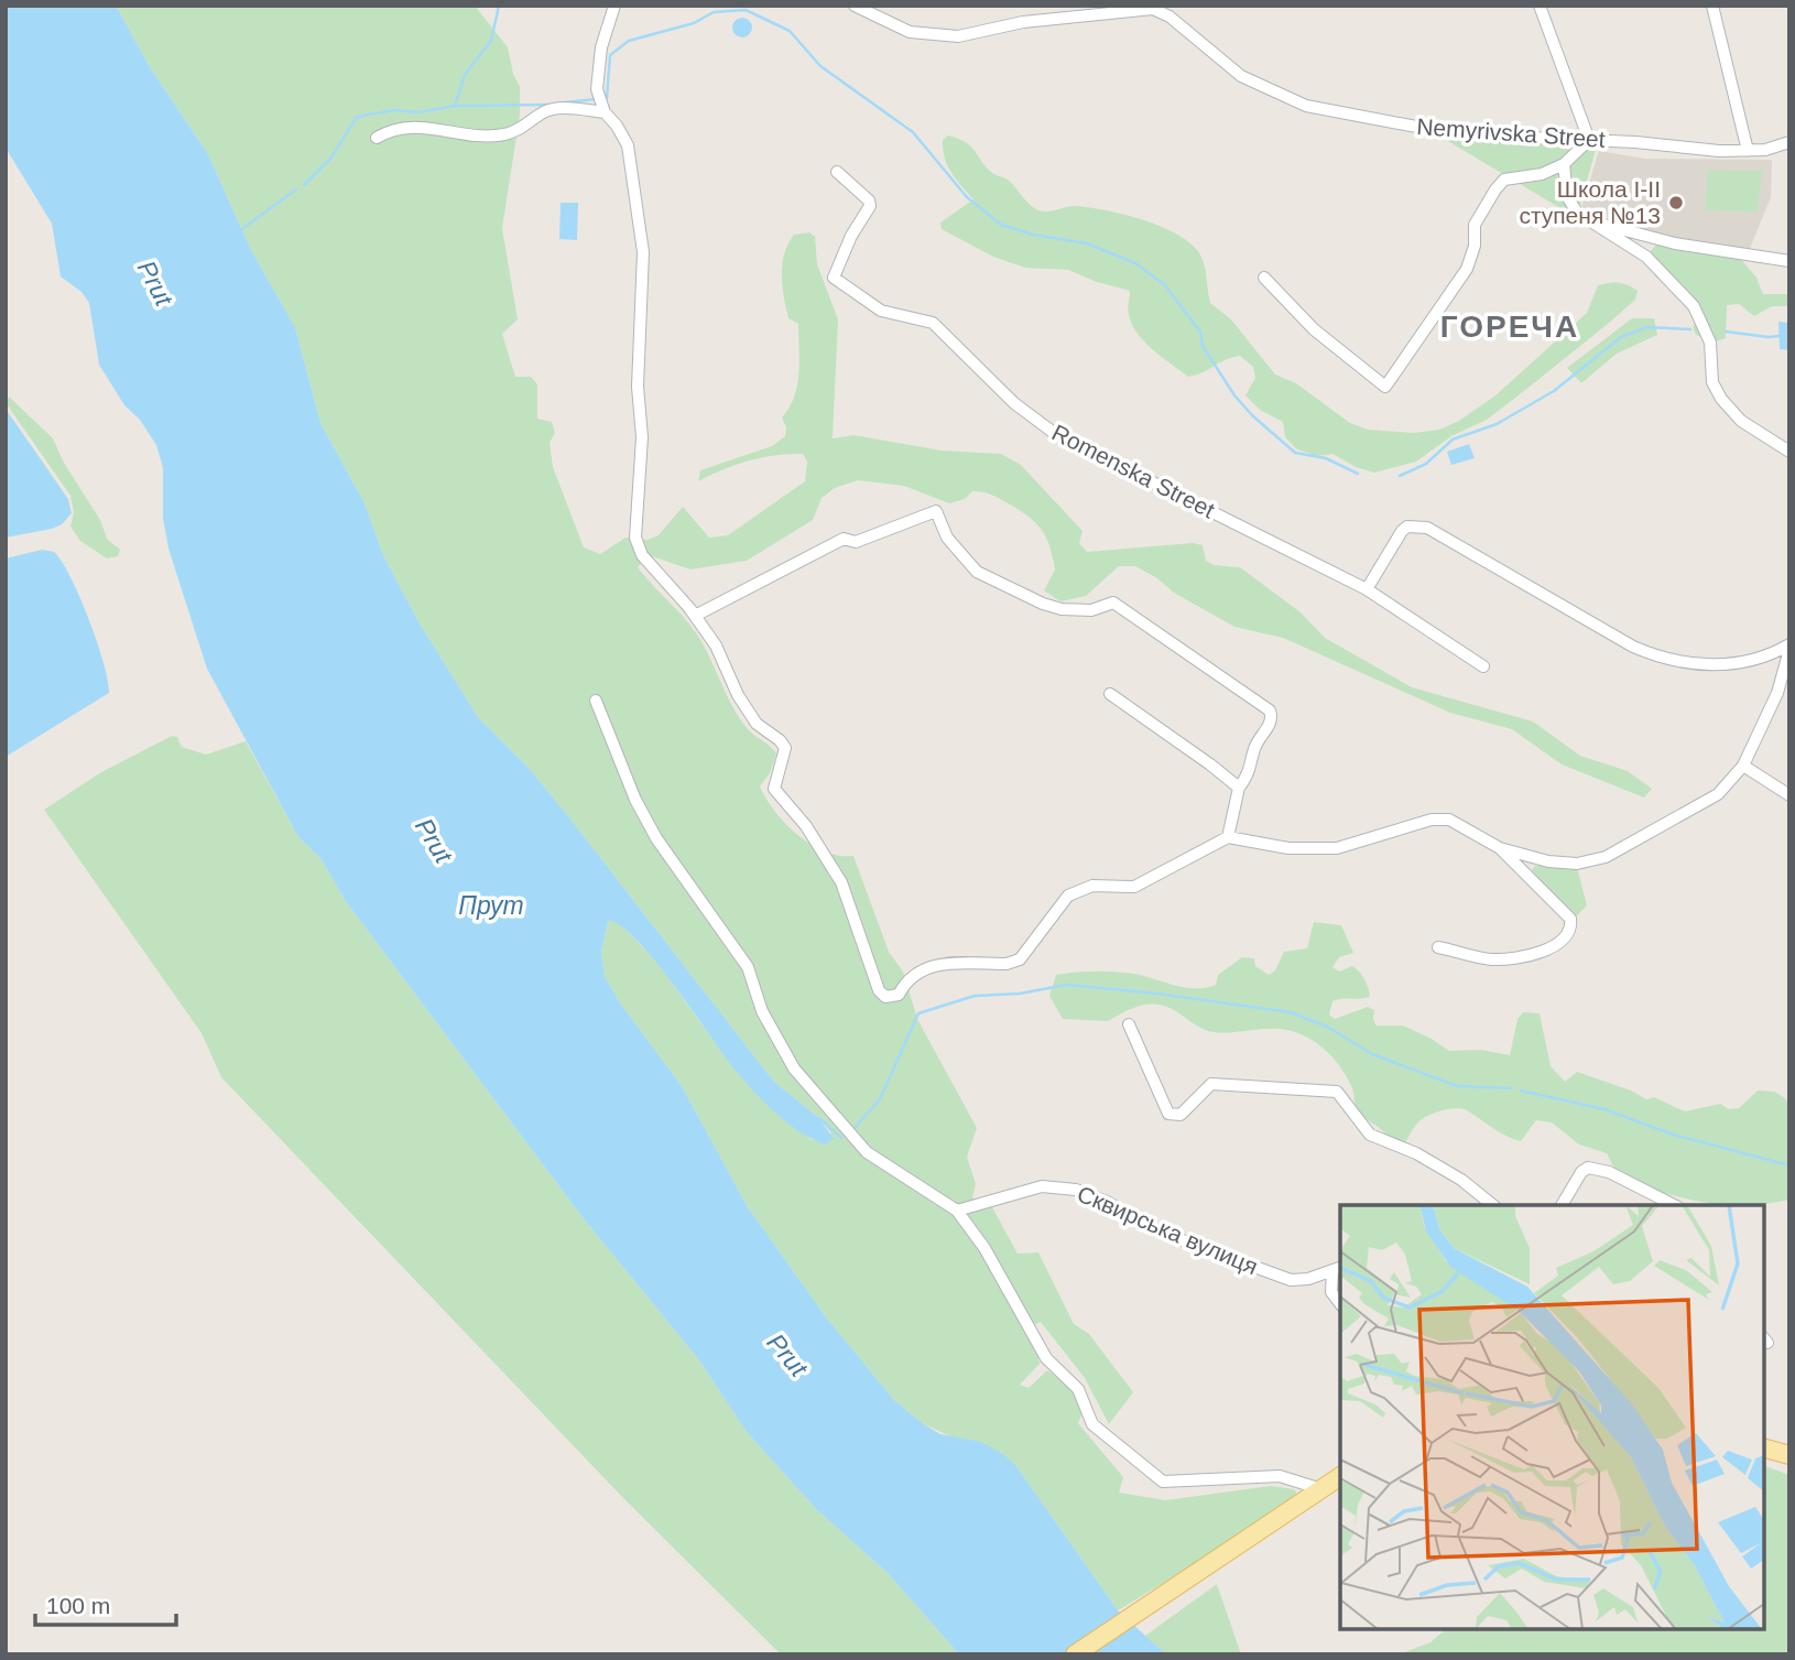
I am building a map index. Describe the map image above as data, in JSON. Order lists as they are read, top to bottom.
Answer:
{
  "streets": {
    "street": ["Nemyrivska Street", "Romenska Street", "Сквирська вулиця"]
  },
  "districts": ["ГОРЕЧА"],
  "water": ["Prut", "Прут"],
  "places": ["Школа I-II ступеня №13"],
  "scale_bar": "100 m"
}
